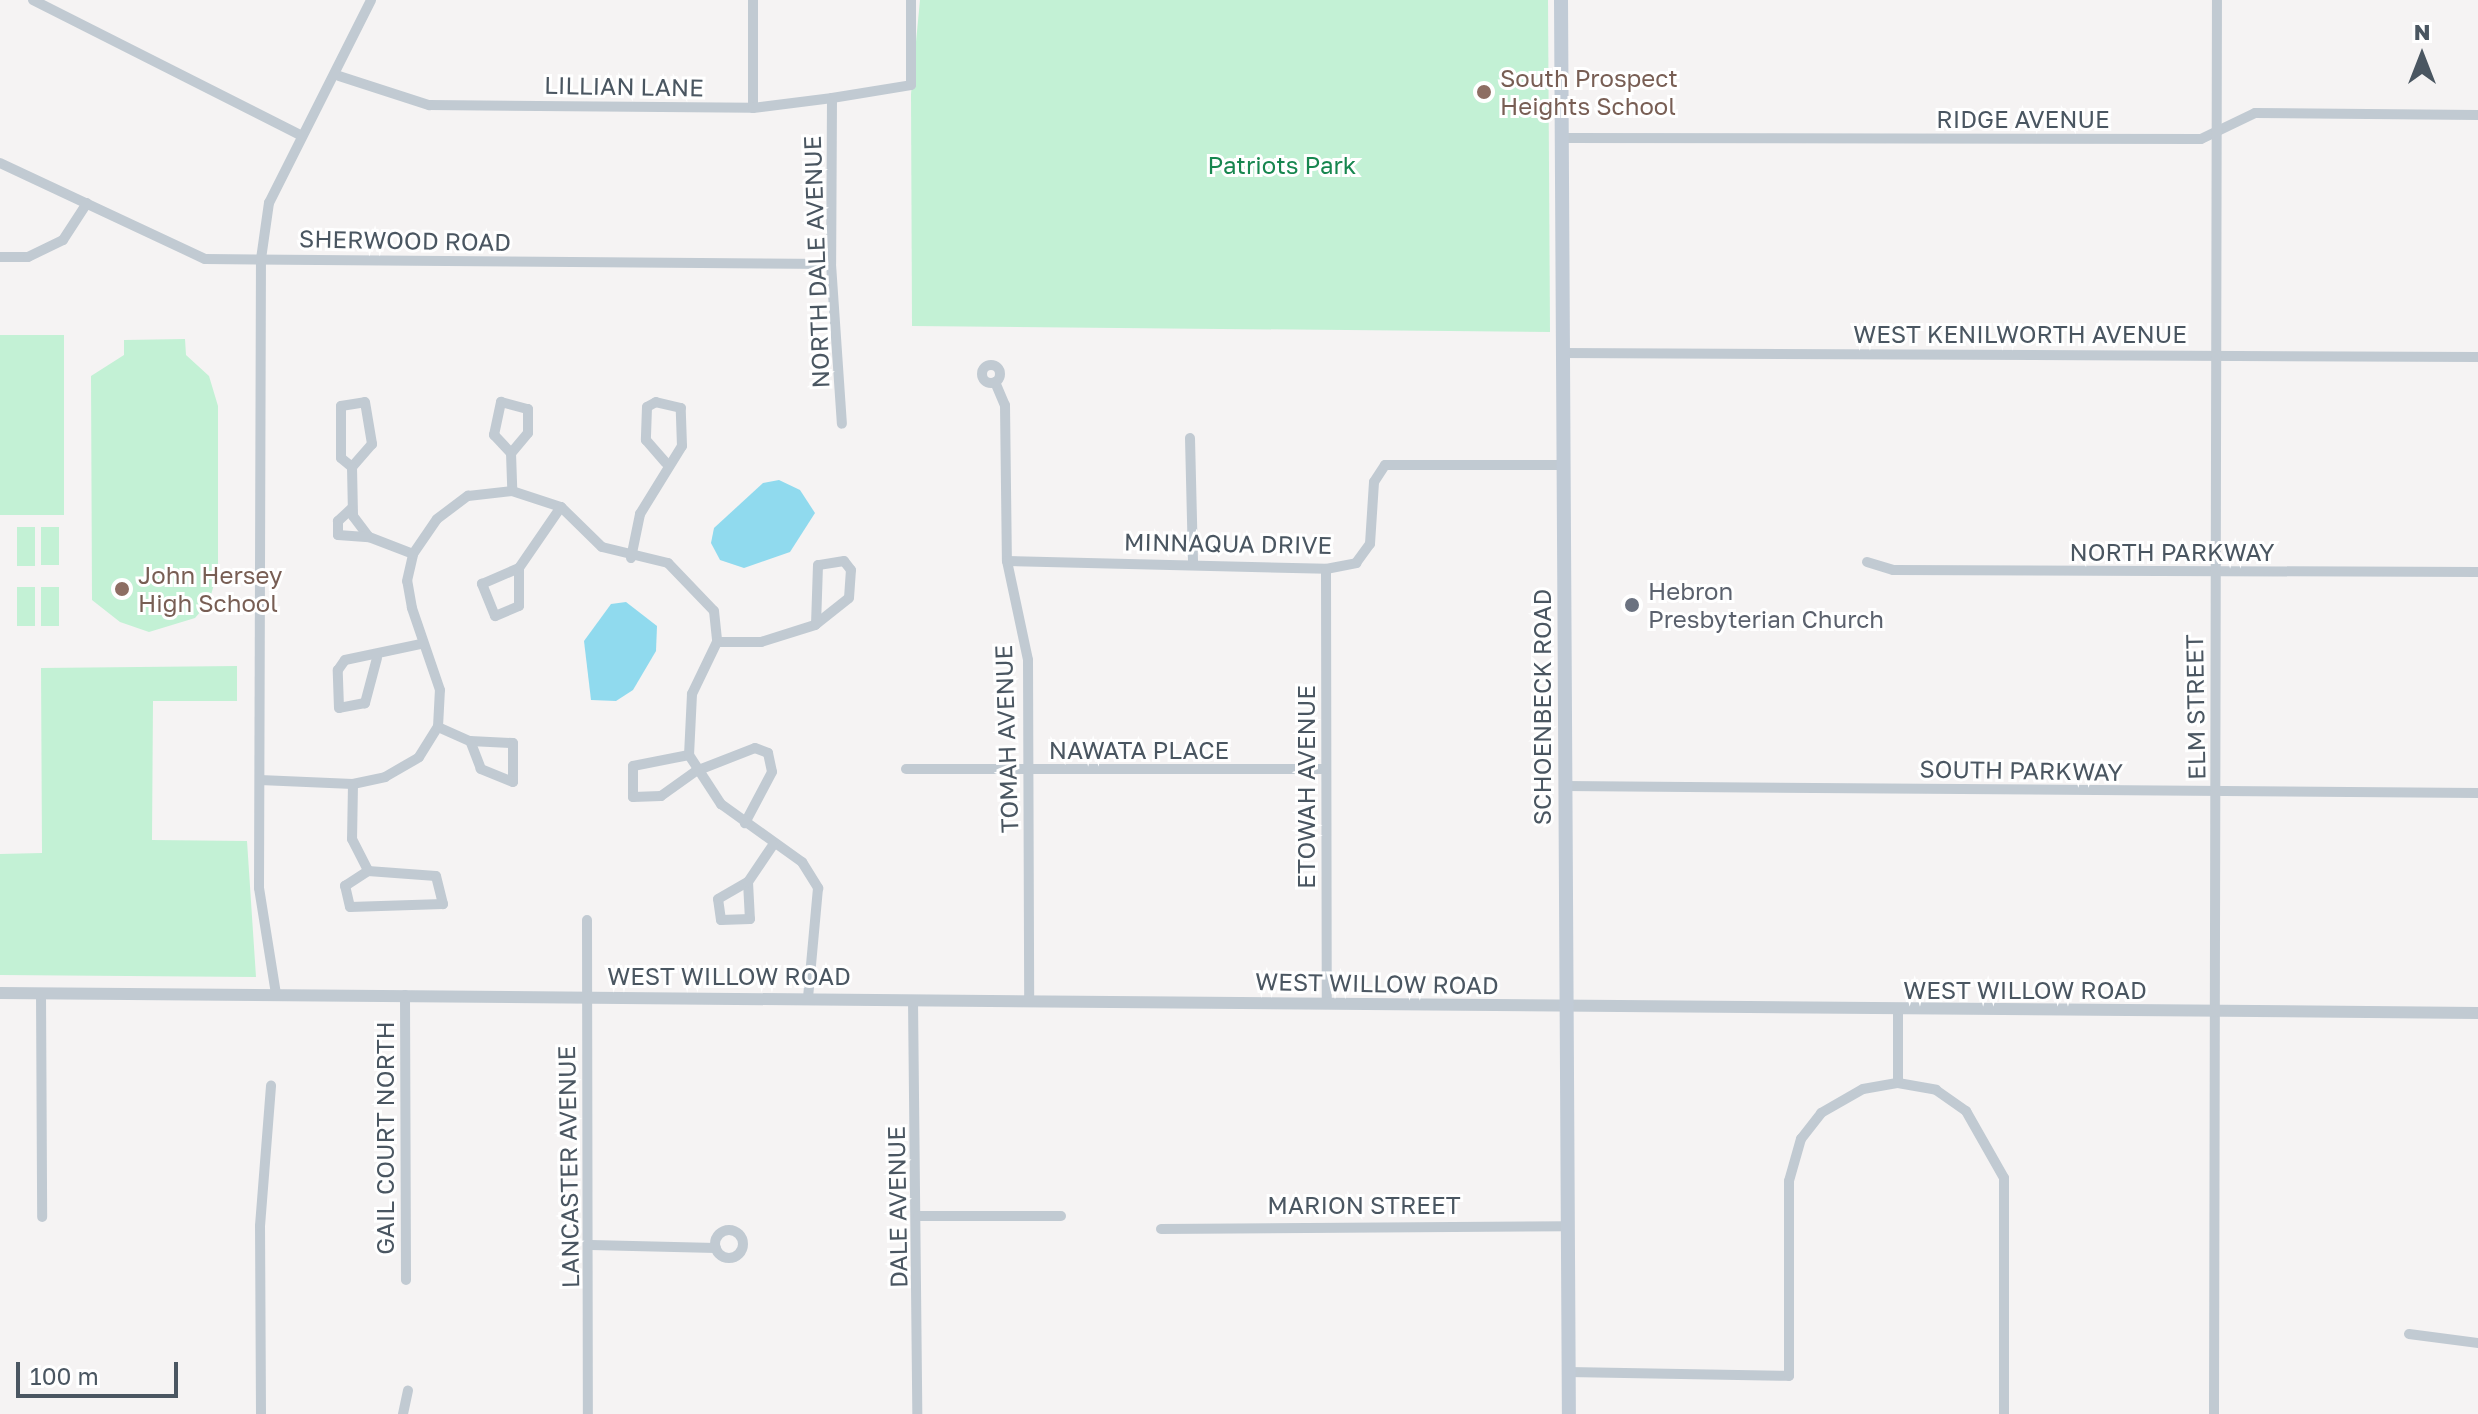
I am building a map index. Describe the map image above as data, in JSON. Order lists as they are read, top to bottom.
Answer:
{
  "streets": {
    "main road": ["SCHOENBECK ROAD"],
    "street": [
      "LILLIAN LANE",
      "RIDGE AVENUE",
      "SHERWOOD ROAD",
      "NORTH DALE AVENUE",
      "WEST KENILWORTH AVENUE",
      "MINNAQUA DRIVE",
      "NORTH PARKWAY",
      "ELM STREET",
      "TOMAH AVENUE",
      "NAWATA PLACE",
      "SOUTH PARKWAY",
      "ETOWAH AVENUE",
      "WEST WILLOW ROAD",
      "GAIL COURT NORTH",
      "LANCASTER AVENUE",
      "MARION STREET",
      "DALE AVENUE"
    ]
  },
  "crossings": [
    ["LILLIAN LANE", "NORTH DALE AVENUE"],
    ["RIDGE AVENUE", "SCHOENBECK ROAD"],
    ["RIDGE AVENUE", "ELM STREET"],
    ["SHERWOOD ROAD", "NORTH DALE AVENUE"],
    ["WEST KENILWORTH AVENUE", "SCHOENBECK ROAD"],
    ["WEST KENILWORTH AVENUE", "ELM STREET"],
    ["MINNAQUA DRIVE", "SCHOENBECK ROAD"],
    ["MINNAQUA DRIVE", "TOMAH AVENUE"],
    ["MINNAQUA DRIVE", "ETOWAH AVENUE"],
    ["NORTH PARKWAY", "ELM STREET"],
    ["SCHOENBECK ROAD", "SOUTH PARKWAY"],
    ["SCHOENBECK ROAD", "WEST WILLOW ROAD"],
    ["SCHOENBECK ROAD", "MARION STREET"],
    ["ELM STREET", "SOUTH PARKWAY"],
    ["ELM STREET", "WEST WILLOW ROAD"],
    ["TOMAH AVENUE", "NAWATA PLACE"],
    ["TOMAH AVENUE", "WEST WILLOW ROAD"],
    ["NAWATA PLACE", "ETOWAH AVENUE"],
    ["ETOWAH AVENUE", "WEST WILLOW ROAD"],
    ["WEST WILLOW ROAD", "GAIL COURT NORTH"],
    ["WEST WILLOW ROAD", "LANCASTER AVENUE"],
    ["WEST WILLOW ROAD", "DALE AVENUE"]
  ],
  "parks": ["Patriots Park"],
  "places": ["South Prospect Heights School", "John Hersey High School", "Hebron Presbyterian Church"],
  "scale_bar": "100 m",
  "north": "top"
}
